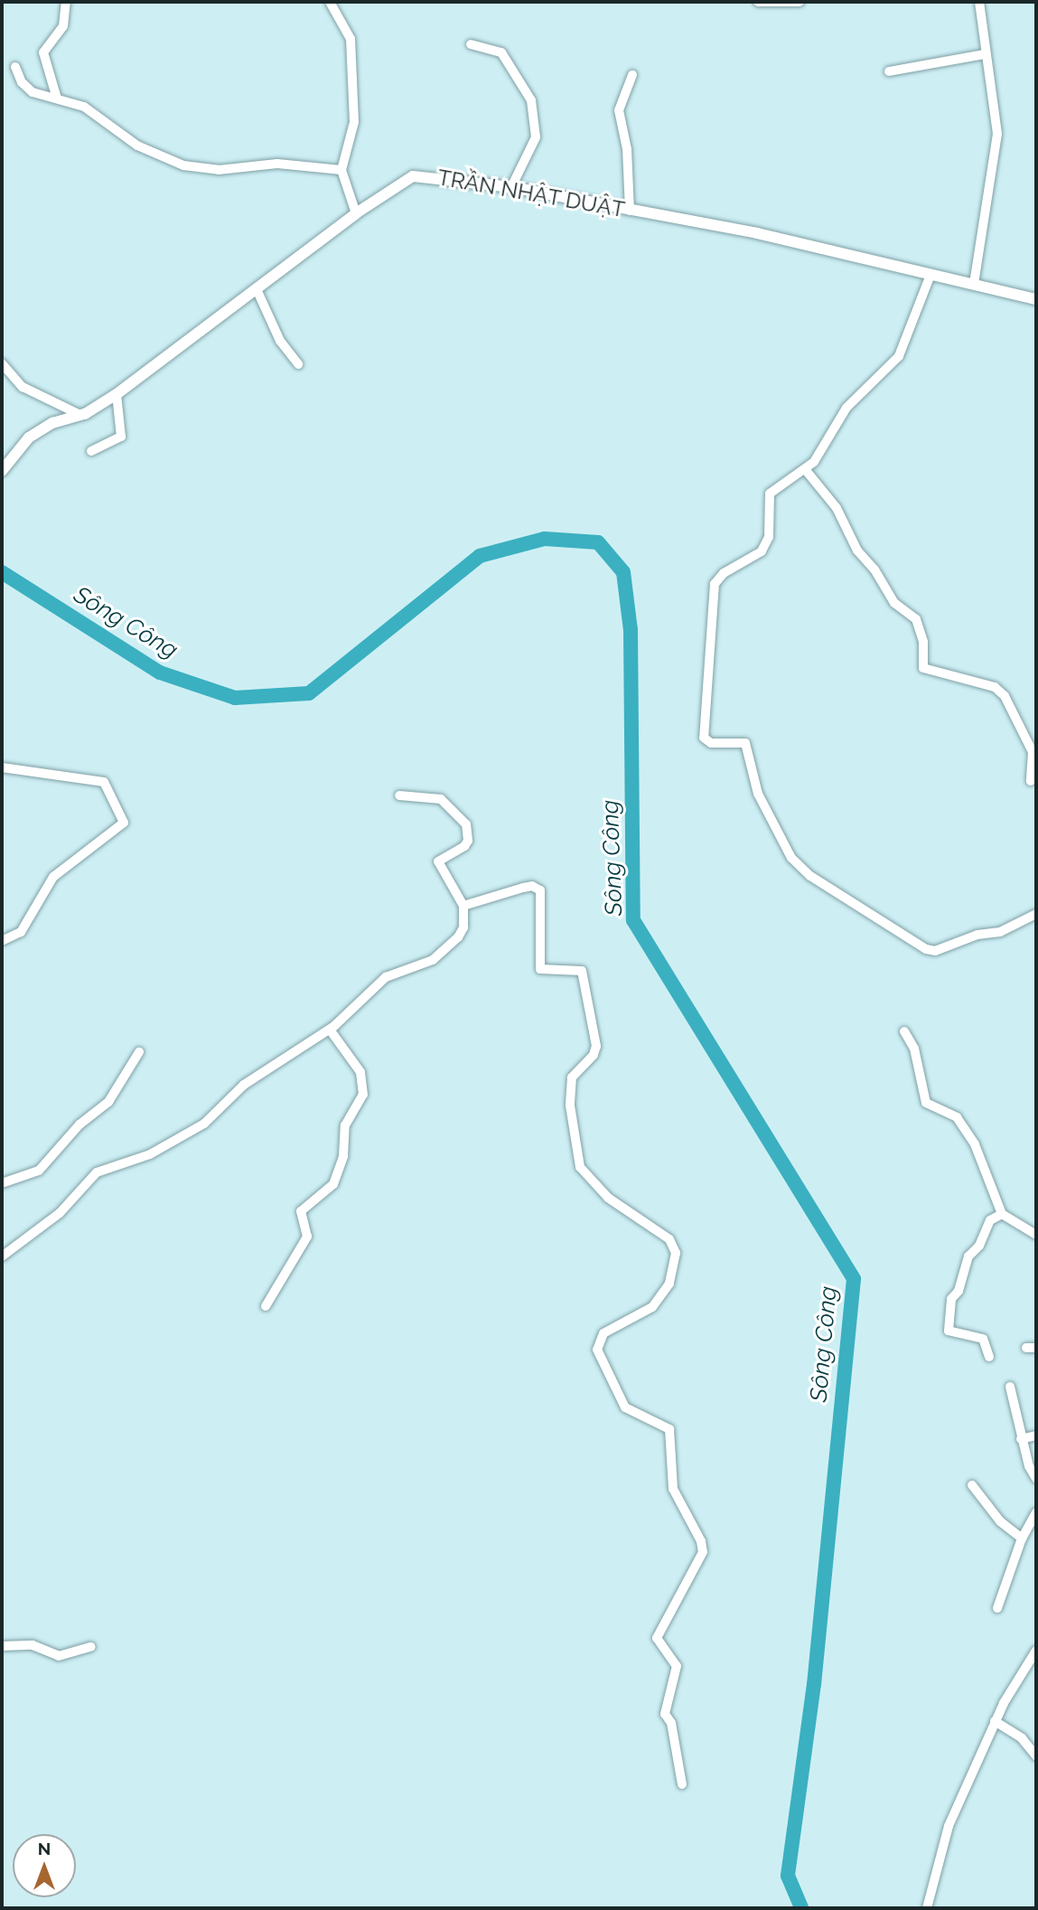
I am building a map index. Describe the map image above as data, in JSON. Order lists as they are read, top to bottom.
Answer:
{
  "streets": {
    "main road": ["TRẦN NHẬT DUẬT"]
  },
  "water": ["Sông Công"],
  "north": "top"
}
